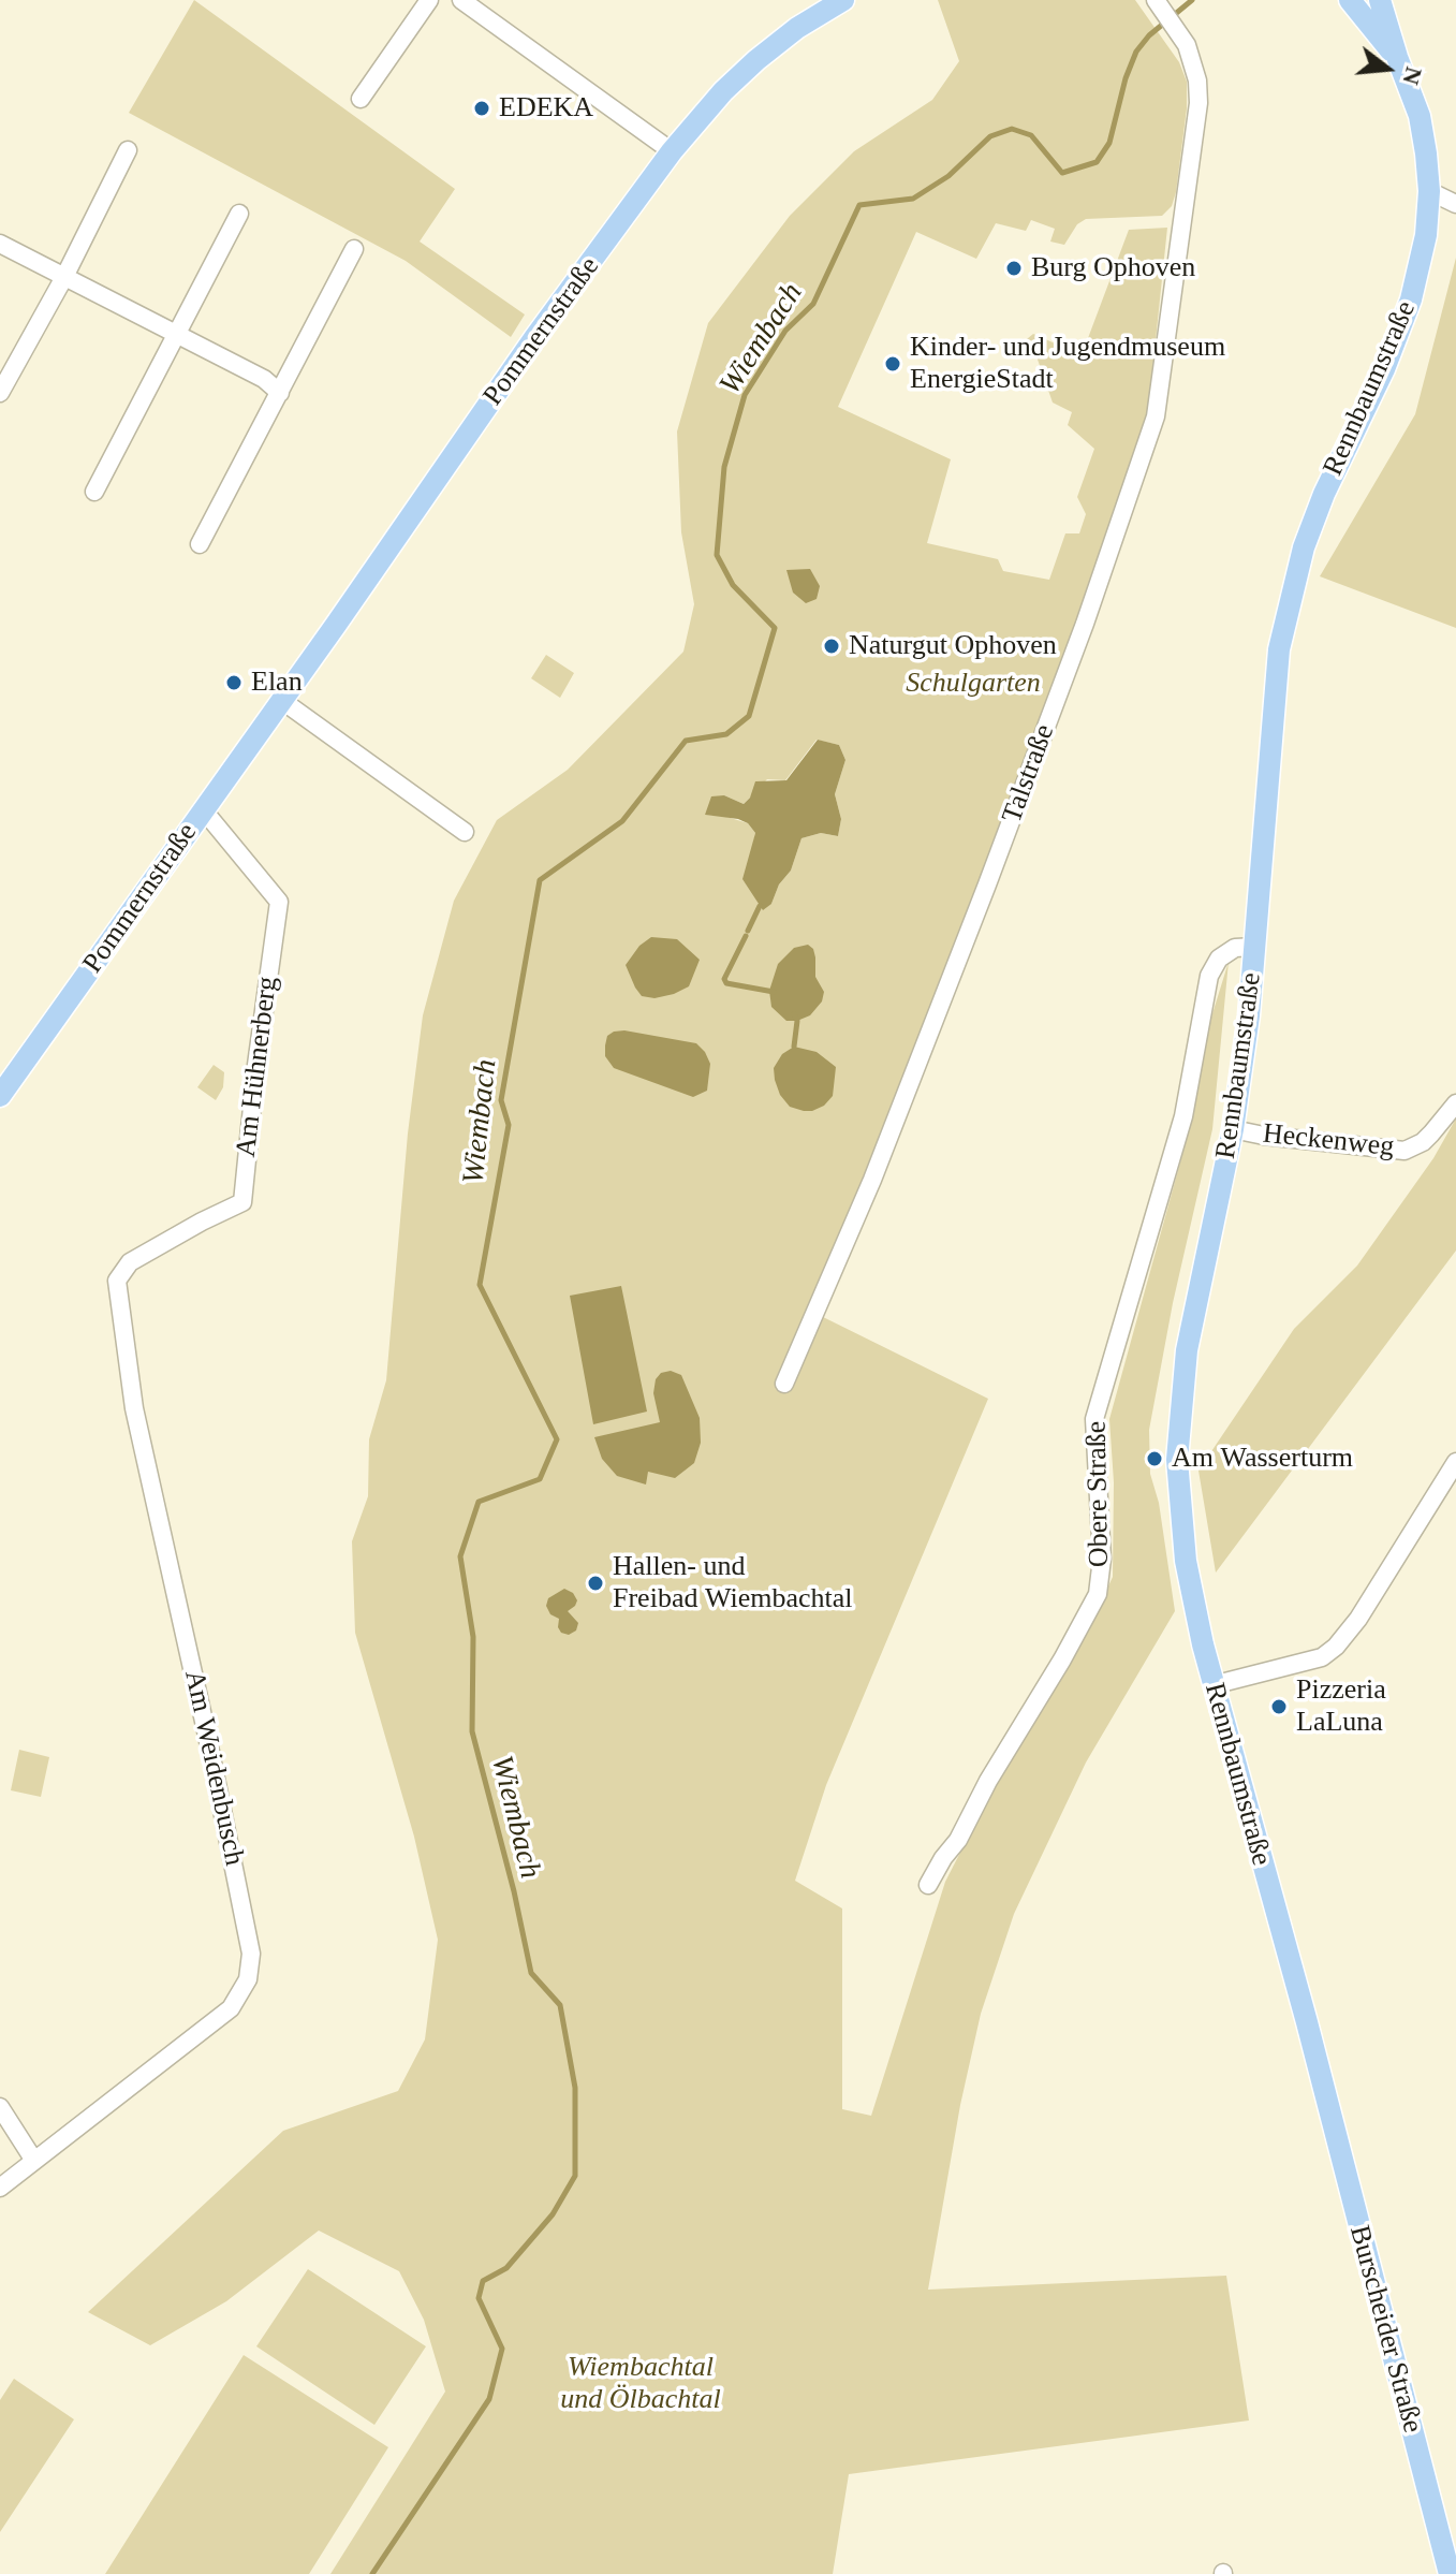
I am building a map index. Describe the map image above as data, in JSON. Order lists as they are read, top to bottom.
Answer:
{
  "streets": {
    "main road": ["Pommernstraße", "Rennbaumstraße", "Burscheider Straße"],
    "street": [
      "Talstraße",
      "Am Hühnerberg",
      "Heckenweg",
      "Obere Straße",
      "Am Weidenbusch"
    ]
  },
  "crossings": [
    ["Pommernstraße", "Am Hühnerberg"],
    ["Rennbaumstraße", "Heckenweg"],
    ["Rennbaumstraße", "Obere Straße"],
    ["Rennbaumstraße", "Burscheider Straße"],
    ["Am Hühnerberg", "Am Weidenbusch"]
  ],
  "water": ["Wiembach"],
  "parks": ["Schulgarten", "Wiembachtal und Ölbachtal"],
  "places": [
    "EDEKA",
    "Burg Ophoven",
    "Kinder- und Jugendmuseum EnergieStadt",
    "Naturgut Ophoven",
    "Elan",
    "Am Wasserturm",
    "Hallen- und Freibad Wiembachtal",
    "Pizzeria LaLuna"
  ],
  "north": "right"
}
